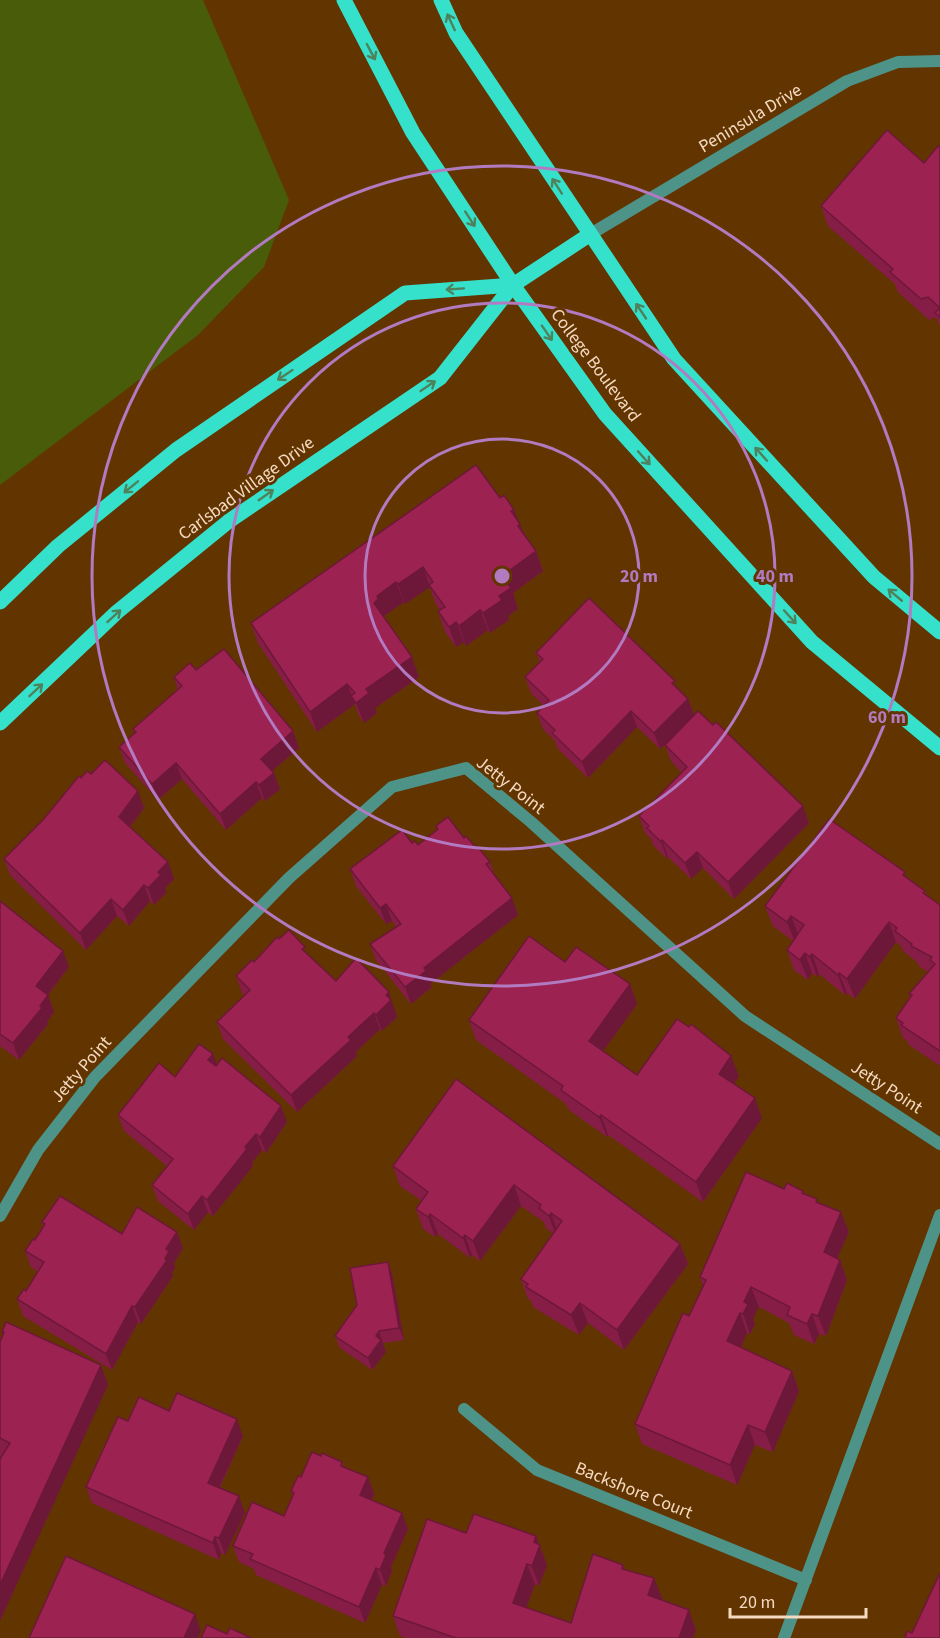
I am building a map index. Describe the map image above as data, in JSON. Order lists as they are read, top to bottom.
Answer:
{
  "streets": {
    "main road": ["College Boulevard", "Carlsbad Village Drive"],
    "street": ["Peninsula Drive", "Jetty Point", "Backshore Court"]
  },
  "crossings": [
    ["Peninsula Drive", "Carlsbad Village Drive"],
    ["College Boulevard", "Carlsbad Village Drive"]
  ],
  "scale_bar": "20 m",
  "rings": ["20 m", "40 m", "60 m"]
}
